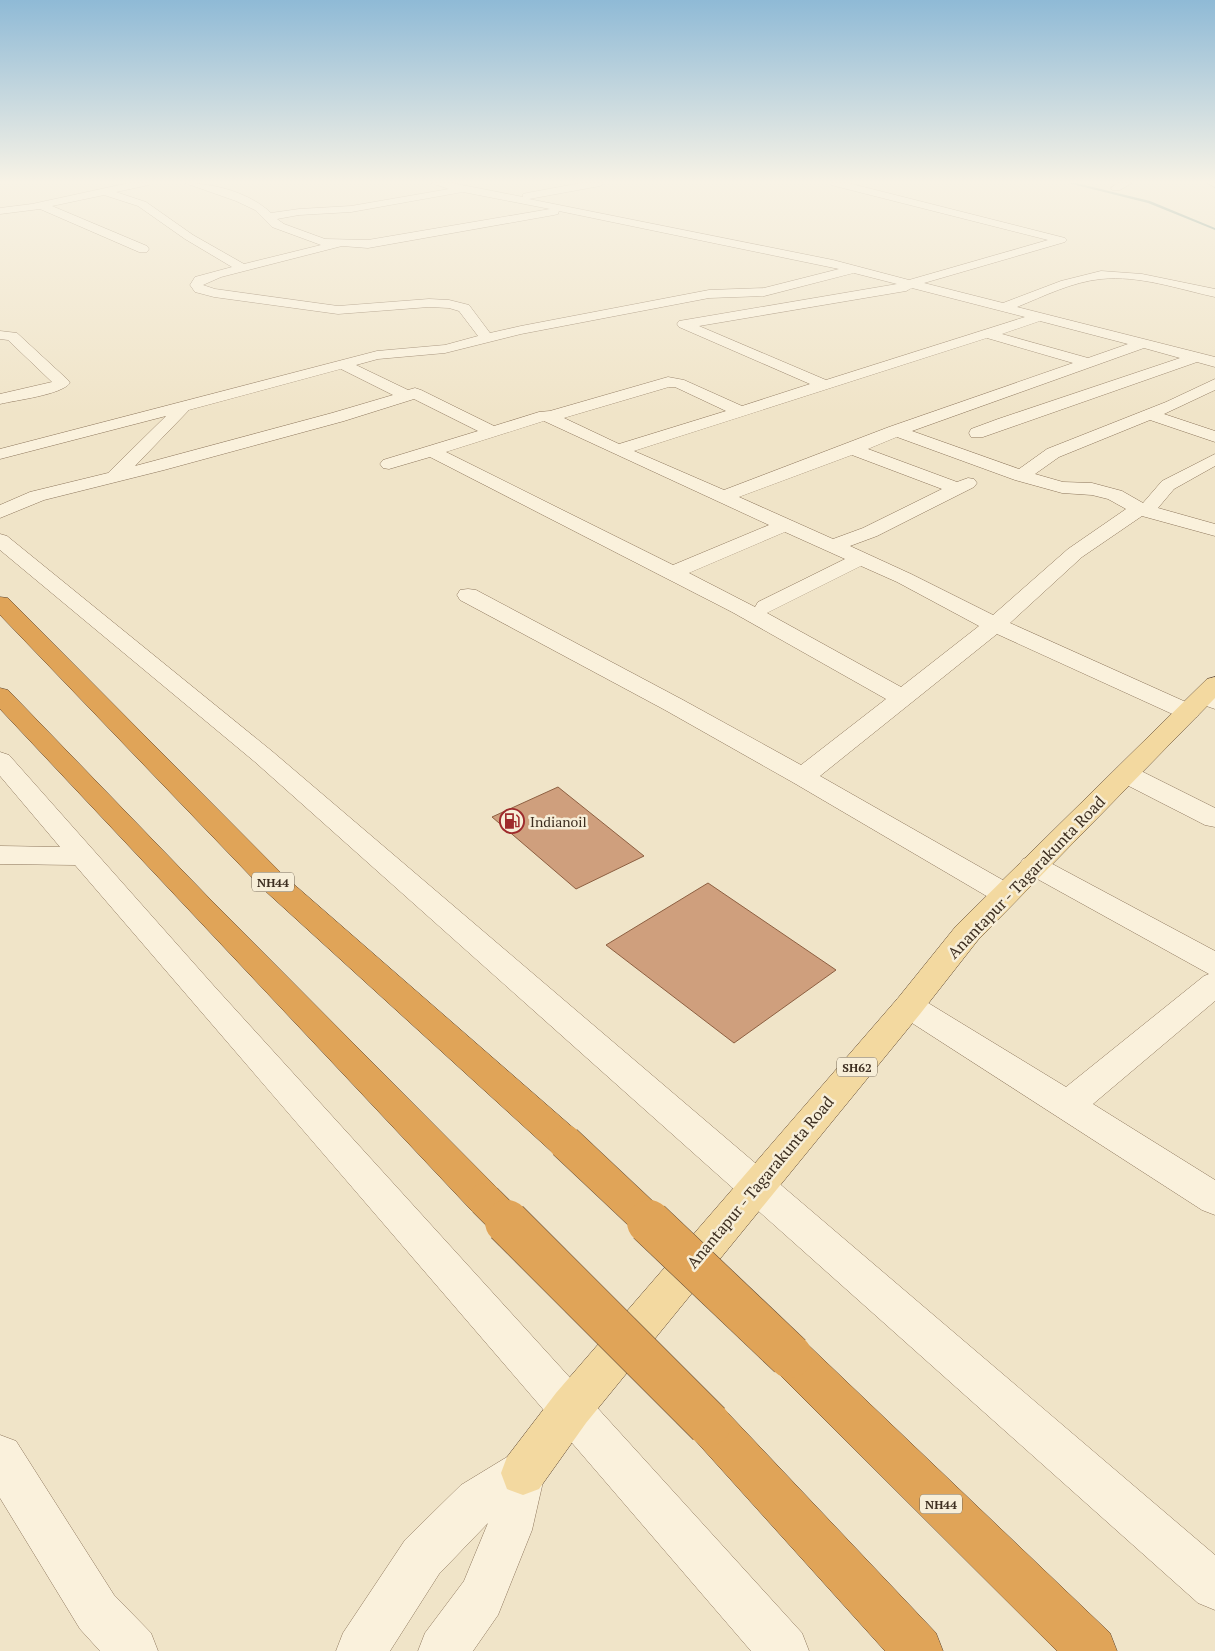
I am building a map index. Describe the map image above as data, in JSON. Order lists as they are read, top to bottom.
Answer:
{
  "streets": {
    "highway": ["NH44"],
    "main road": ["Anantapur - Tagarakunta Road", "SH62"]
  },
  "places": {
    "fuel station": ["Indianoil"]
  }
}
